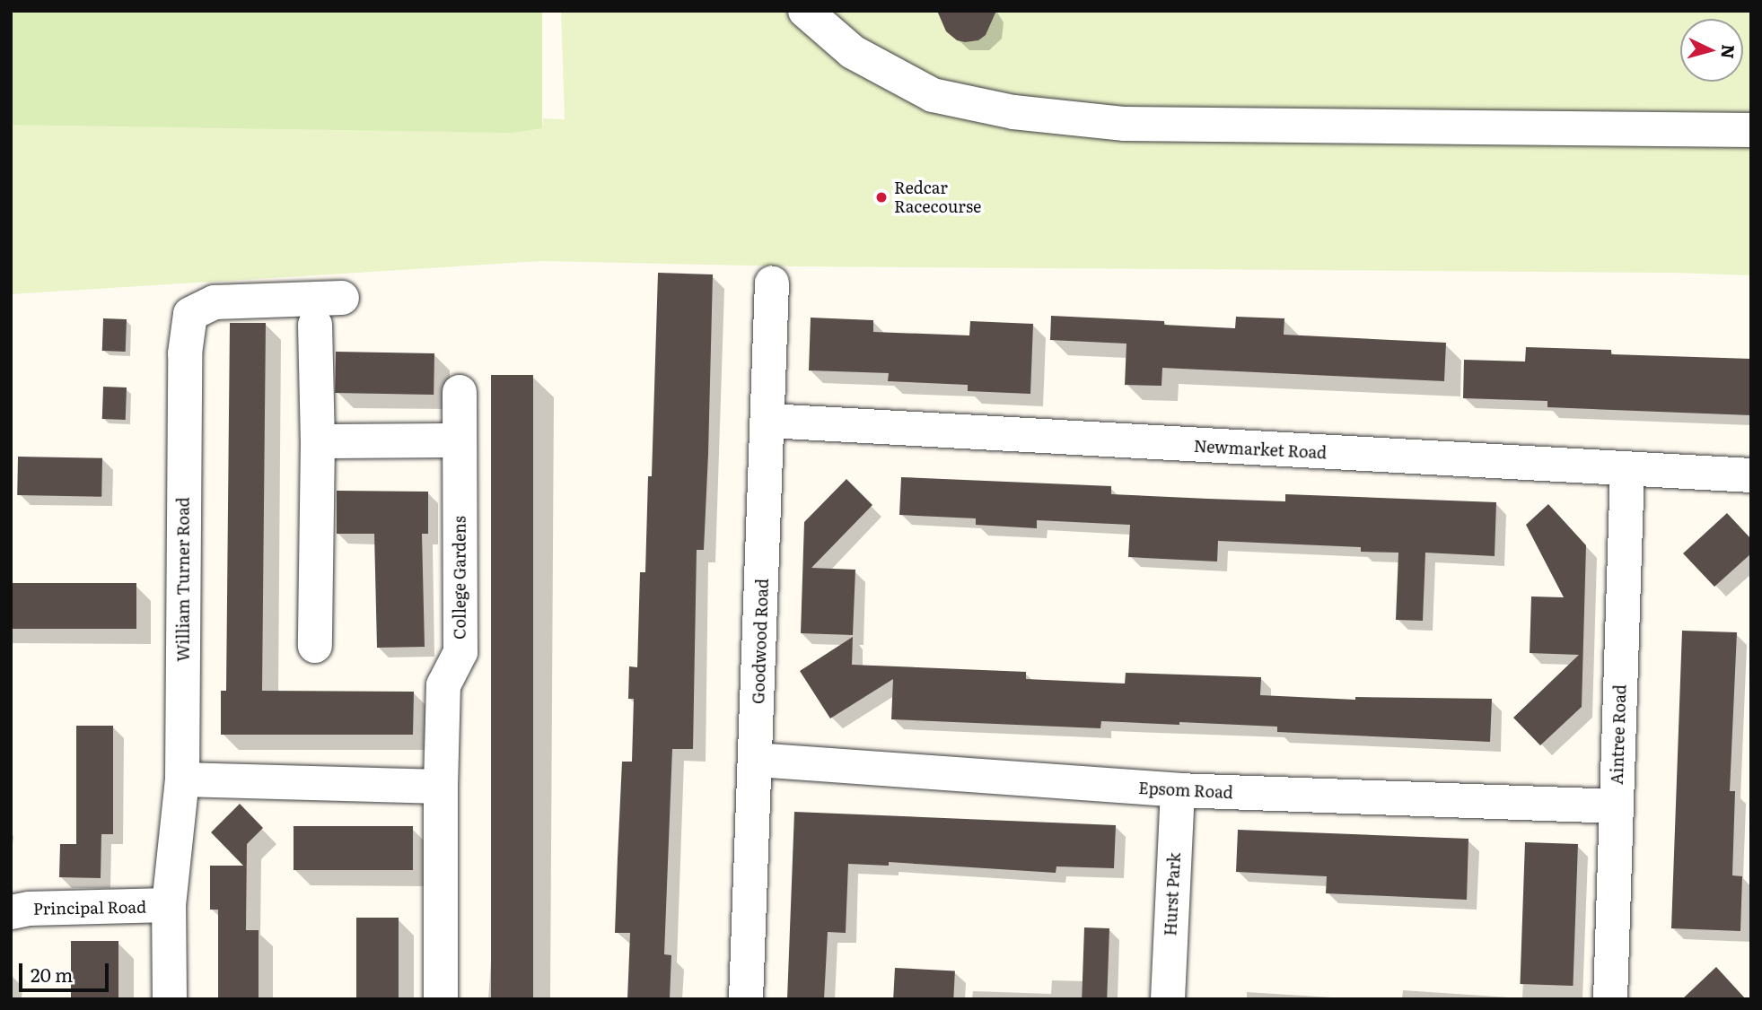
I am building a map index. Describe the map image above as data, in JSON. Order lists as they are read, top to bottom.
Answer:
{
  "streets": {
    "street": [
      "Newmarket Road",
      "College Gardens",
      "William Turner Road",
      "Goodwood Road",
      "Aintree Road",
      "Epsom Road",
      "Hurst Park",
      "Principal Road"
    ]
  },
  "crossings": [
    ["Newmarket Road", "Goodwood Road"],
    ["Newmarket Road", "Aintree Road"],
    ["William Turner Road", "Principal Road"],
    ["Goodwood Road", "Epsom Road"],
    ["Aintree Road", "Epsom Road"],
    ["Epsom Road", "Hurst Park"]
  ],
  "places": ["Redcar Racecourse"],
  "scale_bar": "20 m",
  "north": "right"
}
